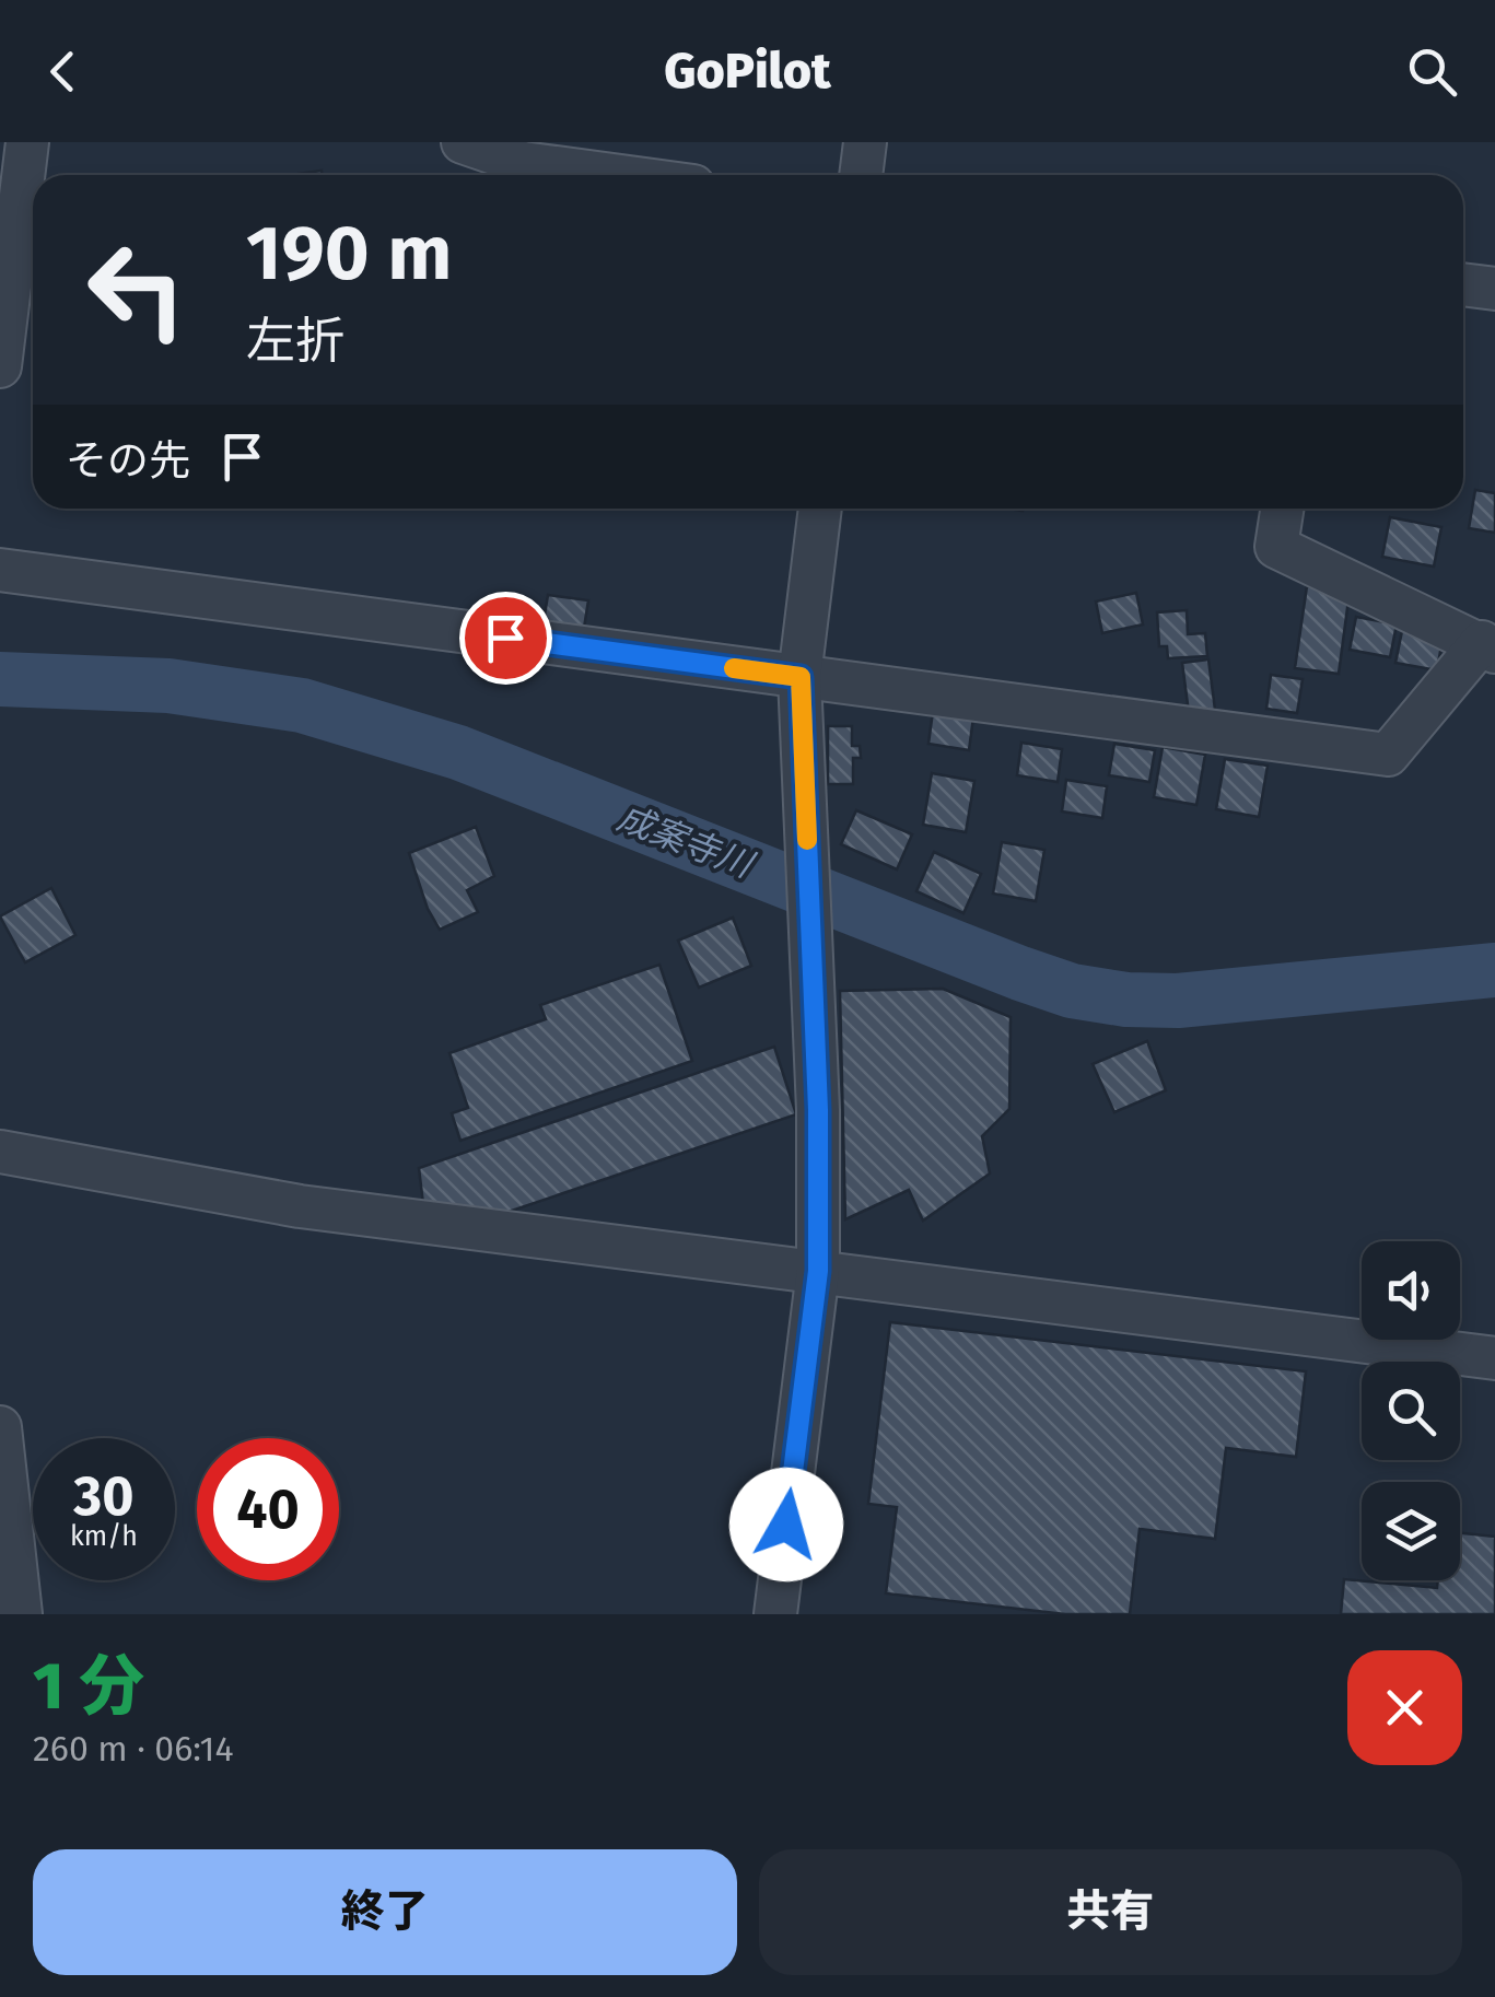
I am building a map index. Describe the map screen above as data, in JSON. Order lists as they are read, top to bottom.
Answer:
{
  "water": ["成案寺川"],
  "page": {
    "header": "GoPilot",
    "turn": ["190 m", "左折"],
    "then": "その先",
    "speed": "30 km/h",
    "limit": "40",
    "heading": ["1 分", "260 m · 06:14"],
    "buttons": ["終了", "共有"]
  }
}
